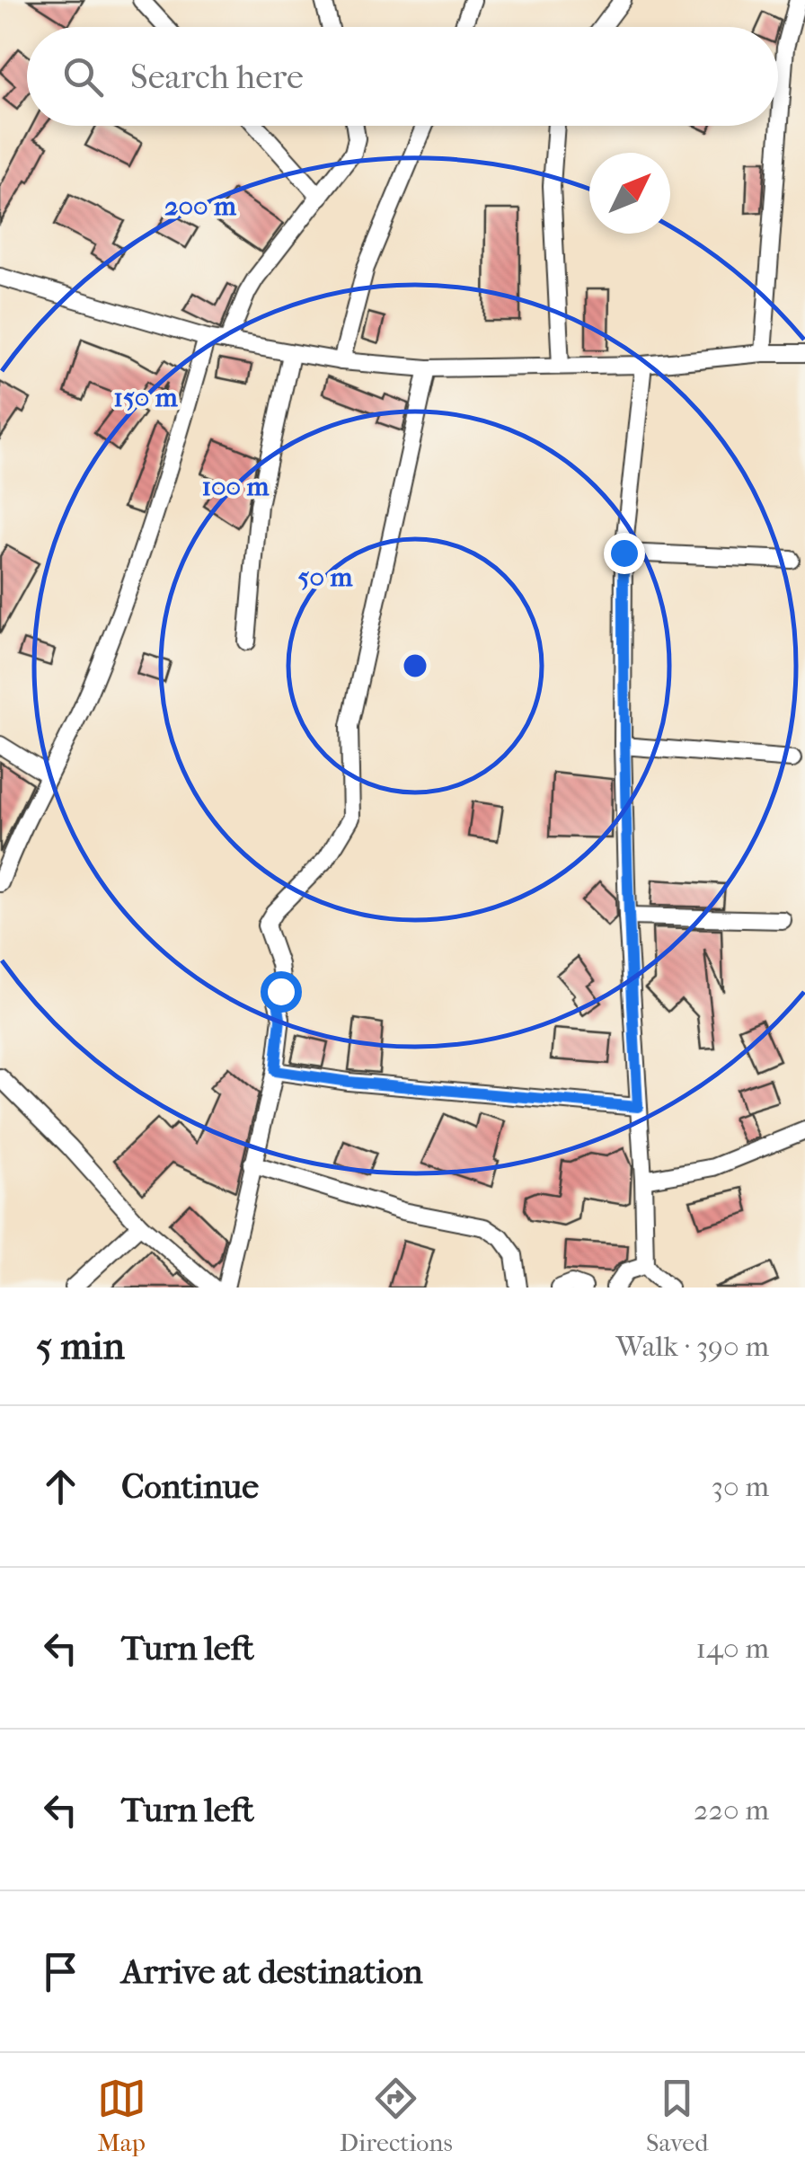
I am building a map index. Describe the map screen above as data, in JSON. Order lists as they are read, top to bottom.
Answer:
{
  "north": "top right",
  "page": {
    "search": "Search here",
    "heading": ["5 min", "Walk · 390 m"],
    "list": [
      ["Continue", "30 m"],
      ["Turn left", "140 m"],
      ["Turn left", "220 m"],
      "Arrive at destination"
    ],
    "nav": ["Map", "Directions", "Saved"]
  },
  "rings": [
    "200 m",
    "150 m",
    "100 m",
    "50 m"
  ]
}
